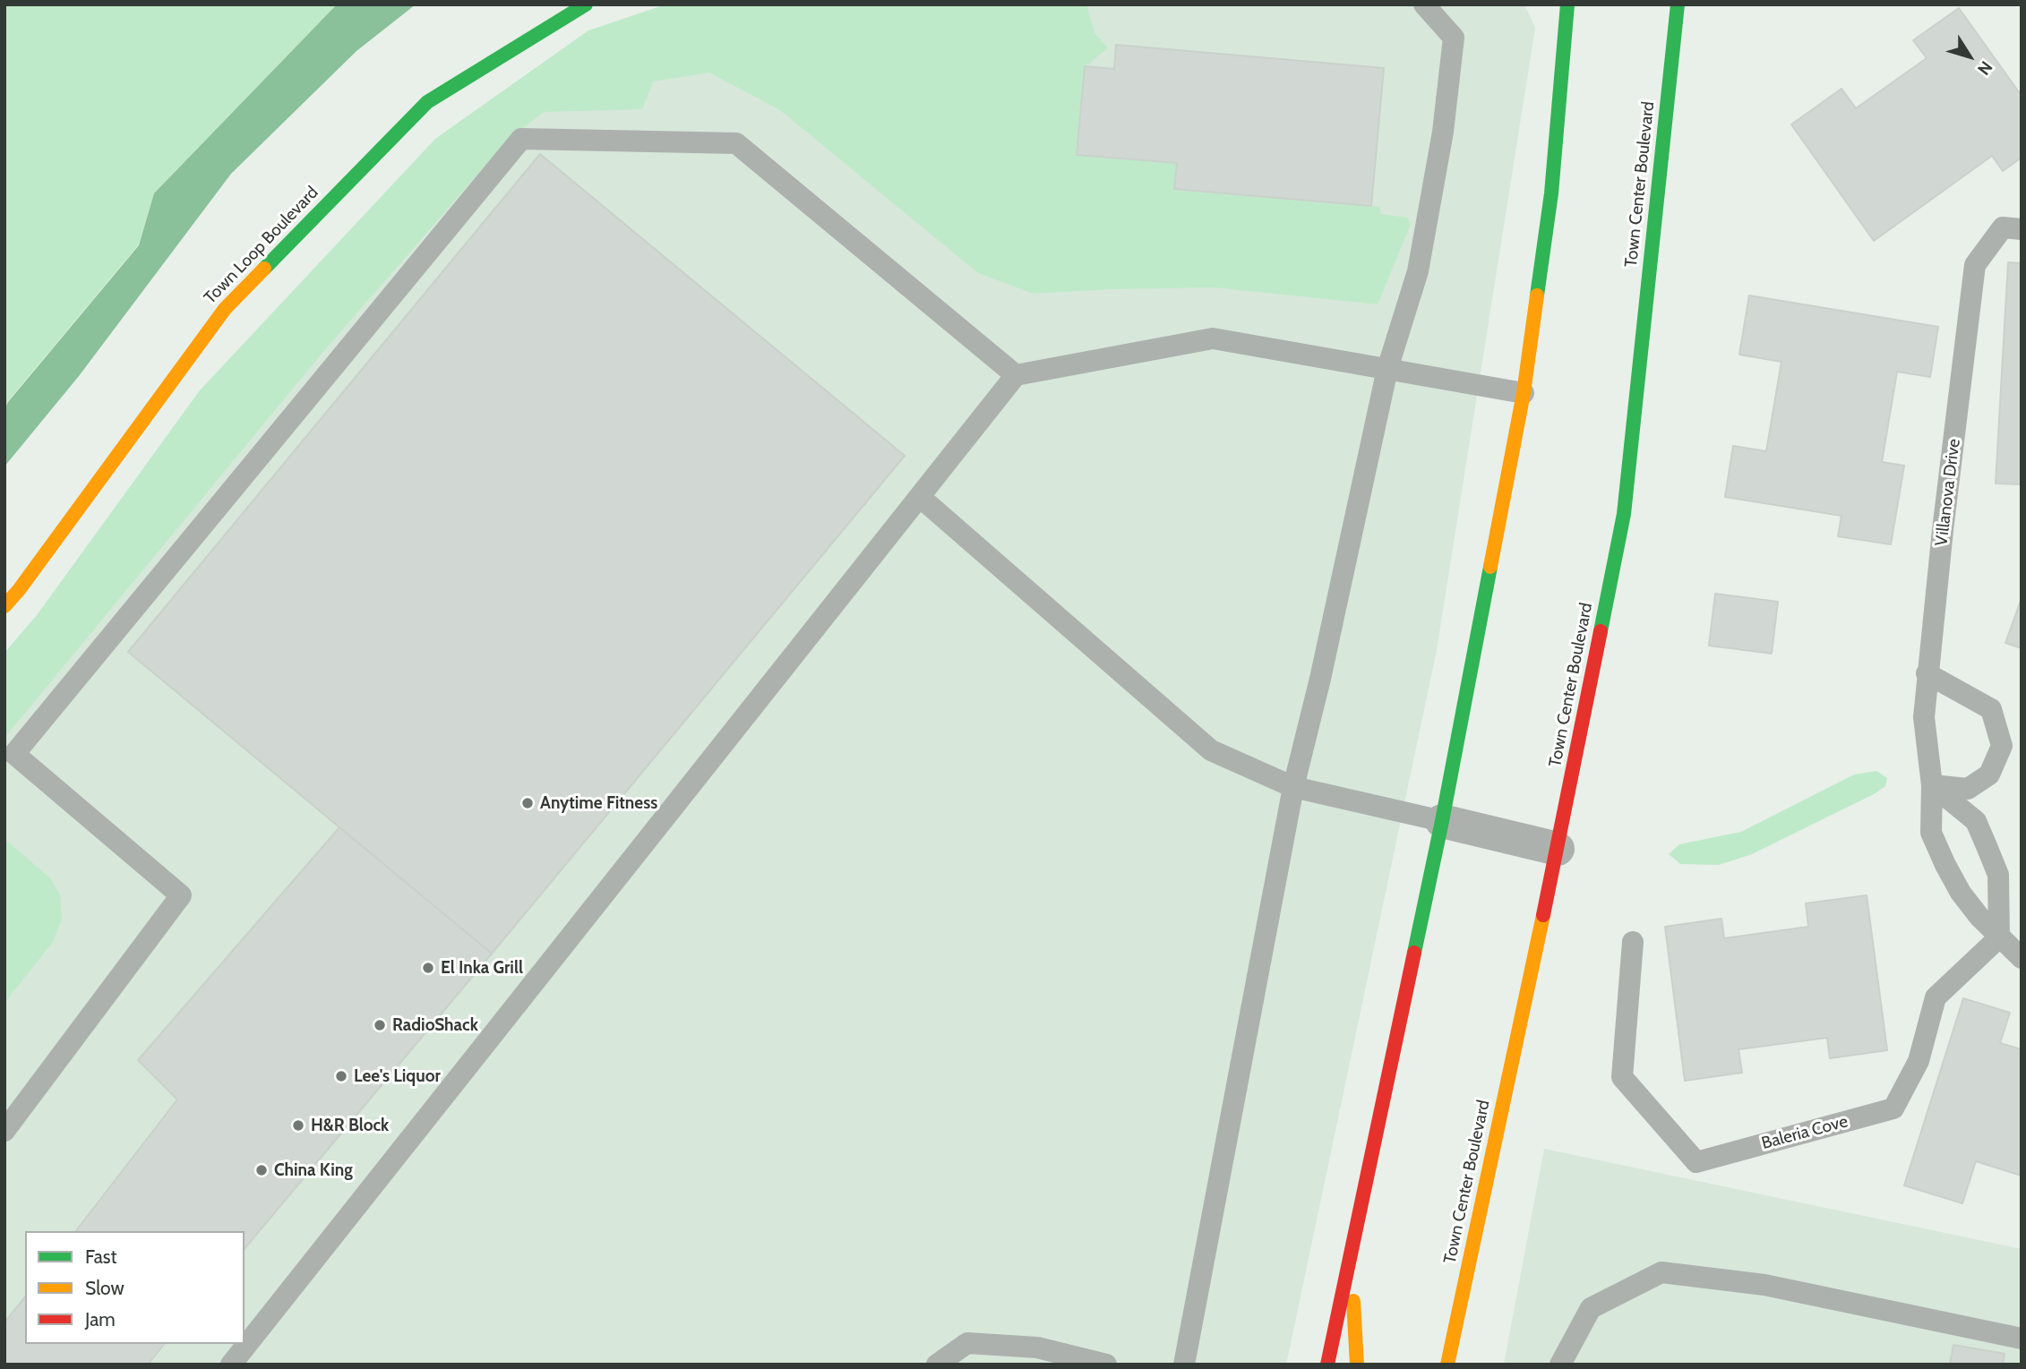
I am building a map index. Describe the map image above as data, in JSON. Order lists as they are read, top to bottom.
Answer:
{
  "streets": {
    "street": ["Town Center Boulevard", "Town Loop Boulevard"],
    "lane": ["Villanova Drive", "Baleria Cove"]
  },
  "crossings": [
    ["Villanova Drive", "Baleria Cove"]
  ],
  "places": [
    "Anytime Fitness",
    "El Inka Grill",
    "RadioShack",
    "Lee's Liquor",
    "H&R Block",
    "China King"
  ],
  "legend": ["Fast", "Slow", "Jam"],
  "north": "bottom right"
}
